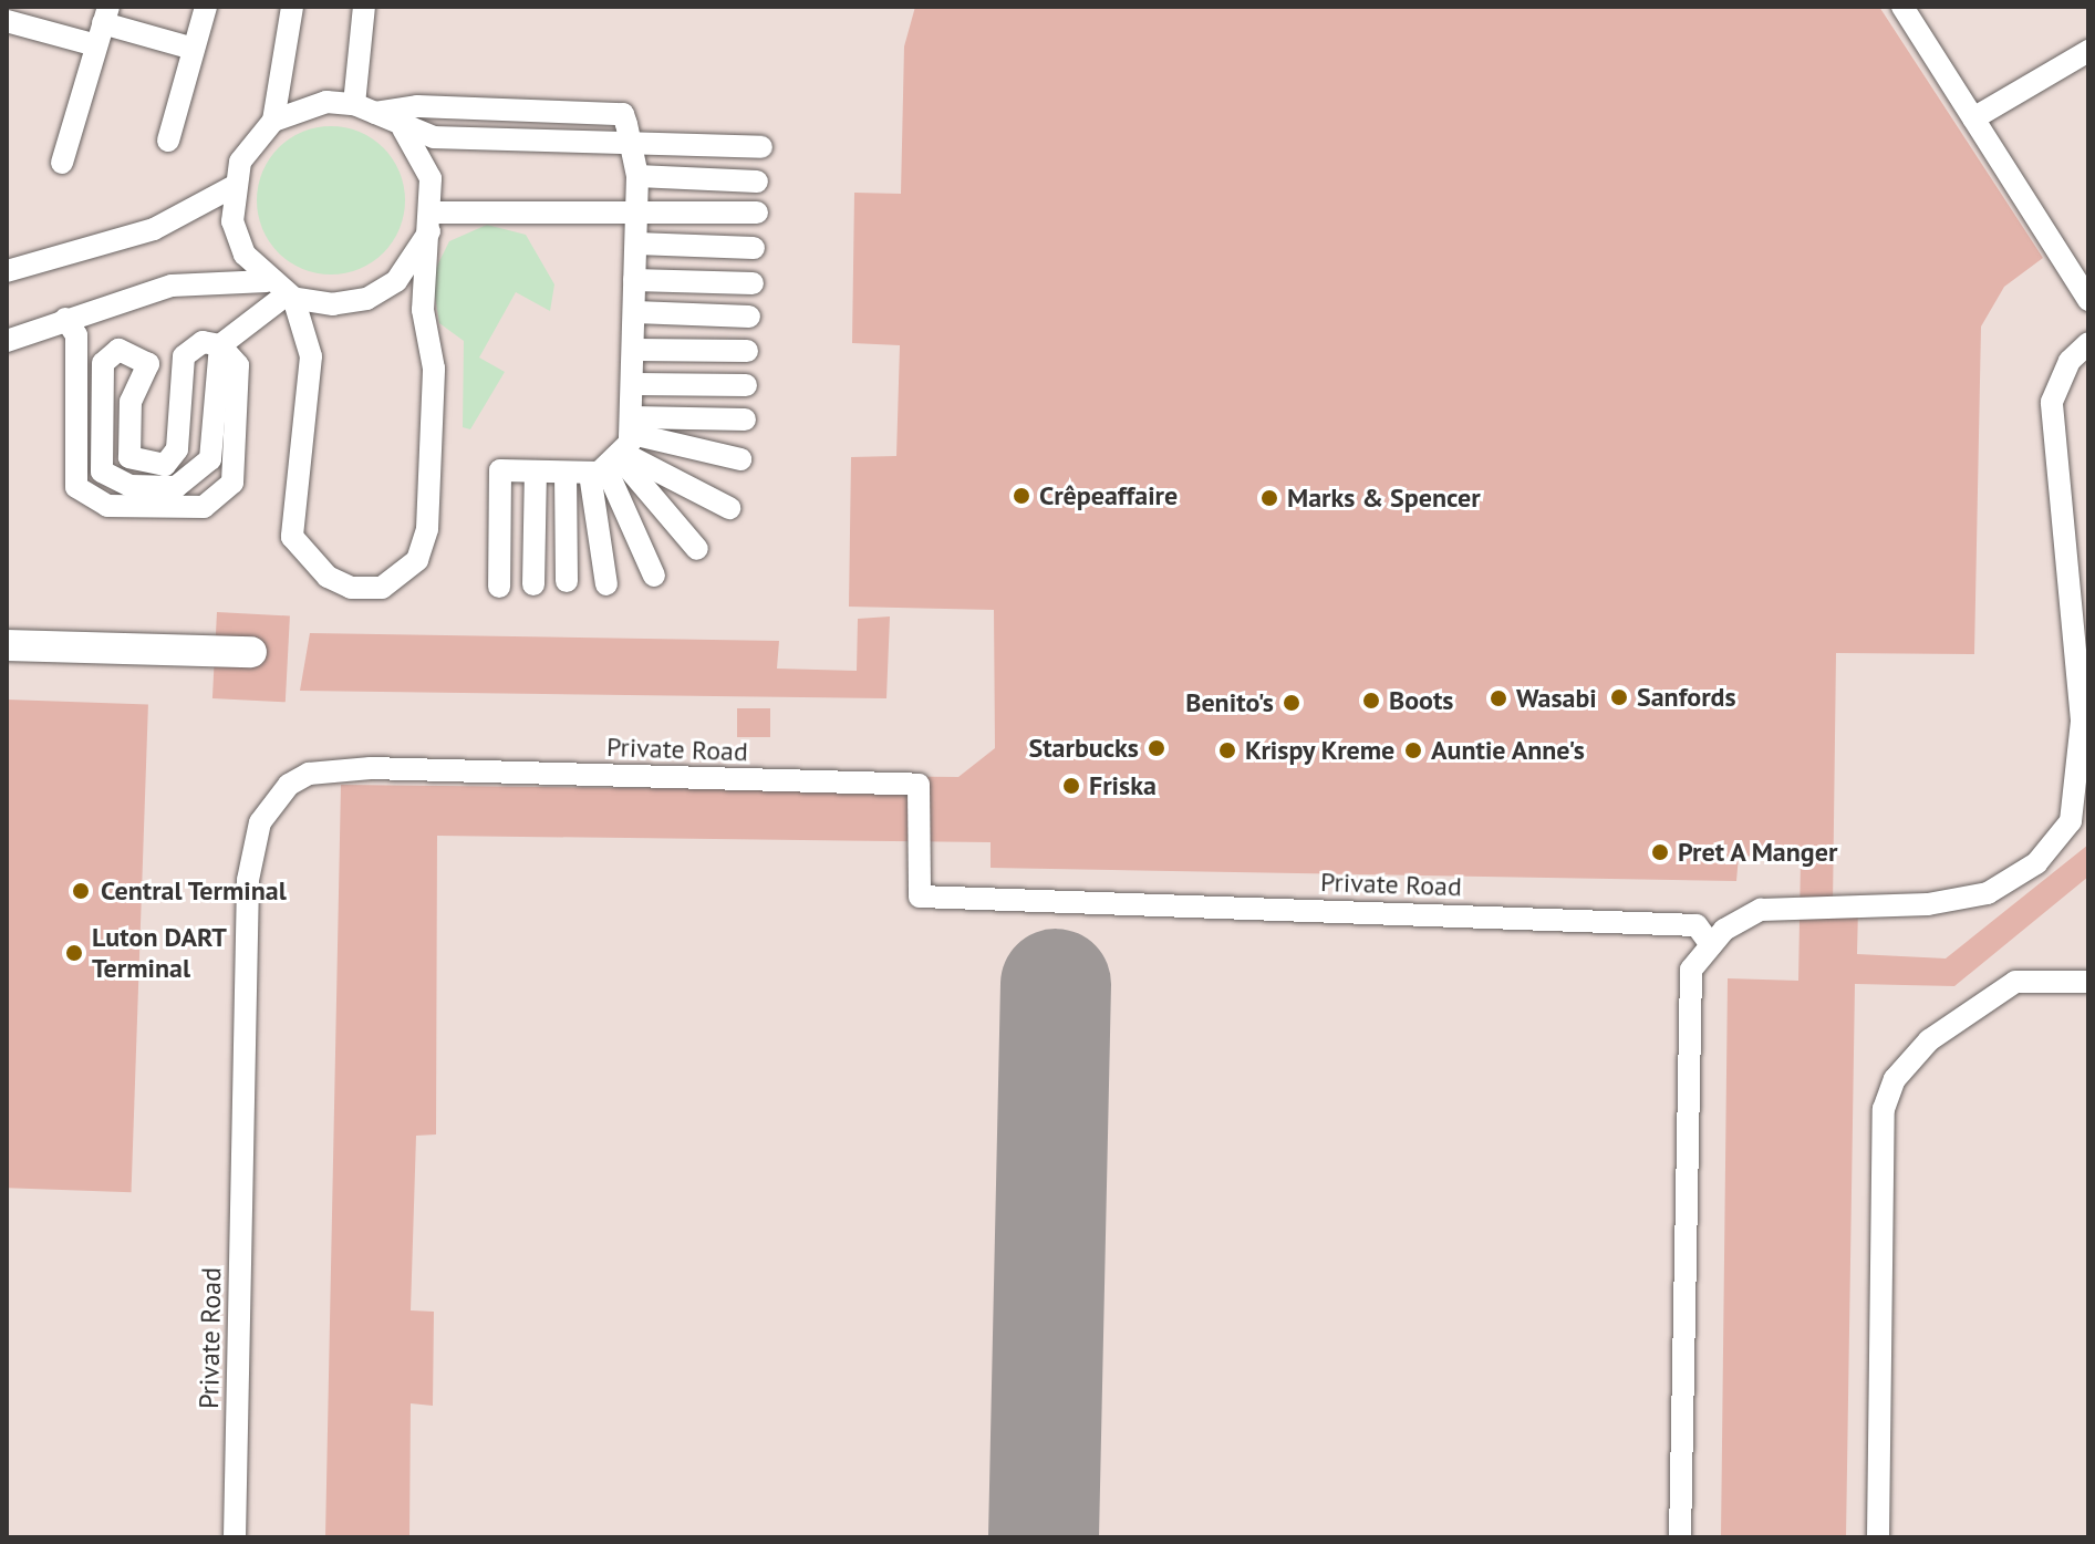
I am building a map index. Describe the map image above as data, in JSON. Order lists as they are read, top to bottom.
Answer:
{
  "streets": {
    "lane": ["Private Road"]
  },
  "places": [
    "Crêpeaffaire",
    "Marks & Spencer",
    "Sanfords",
    "Wasabi",
    "Boots",
    "Benito's",
    "Starbucks",
    "Krispy Kreme",
    "Auntie Anne's",
    "Friska",
    "Pret A Manger",
    "Central Terminal",
    "Luton DART Terminal"
  ]
}
